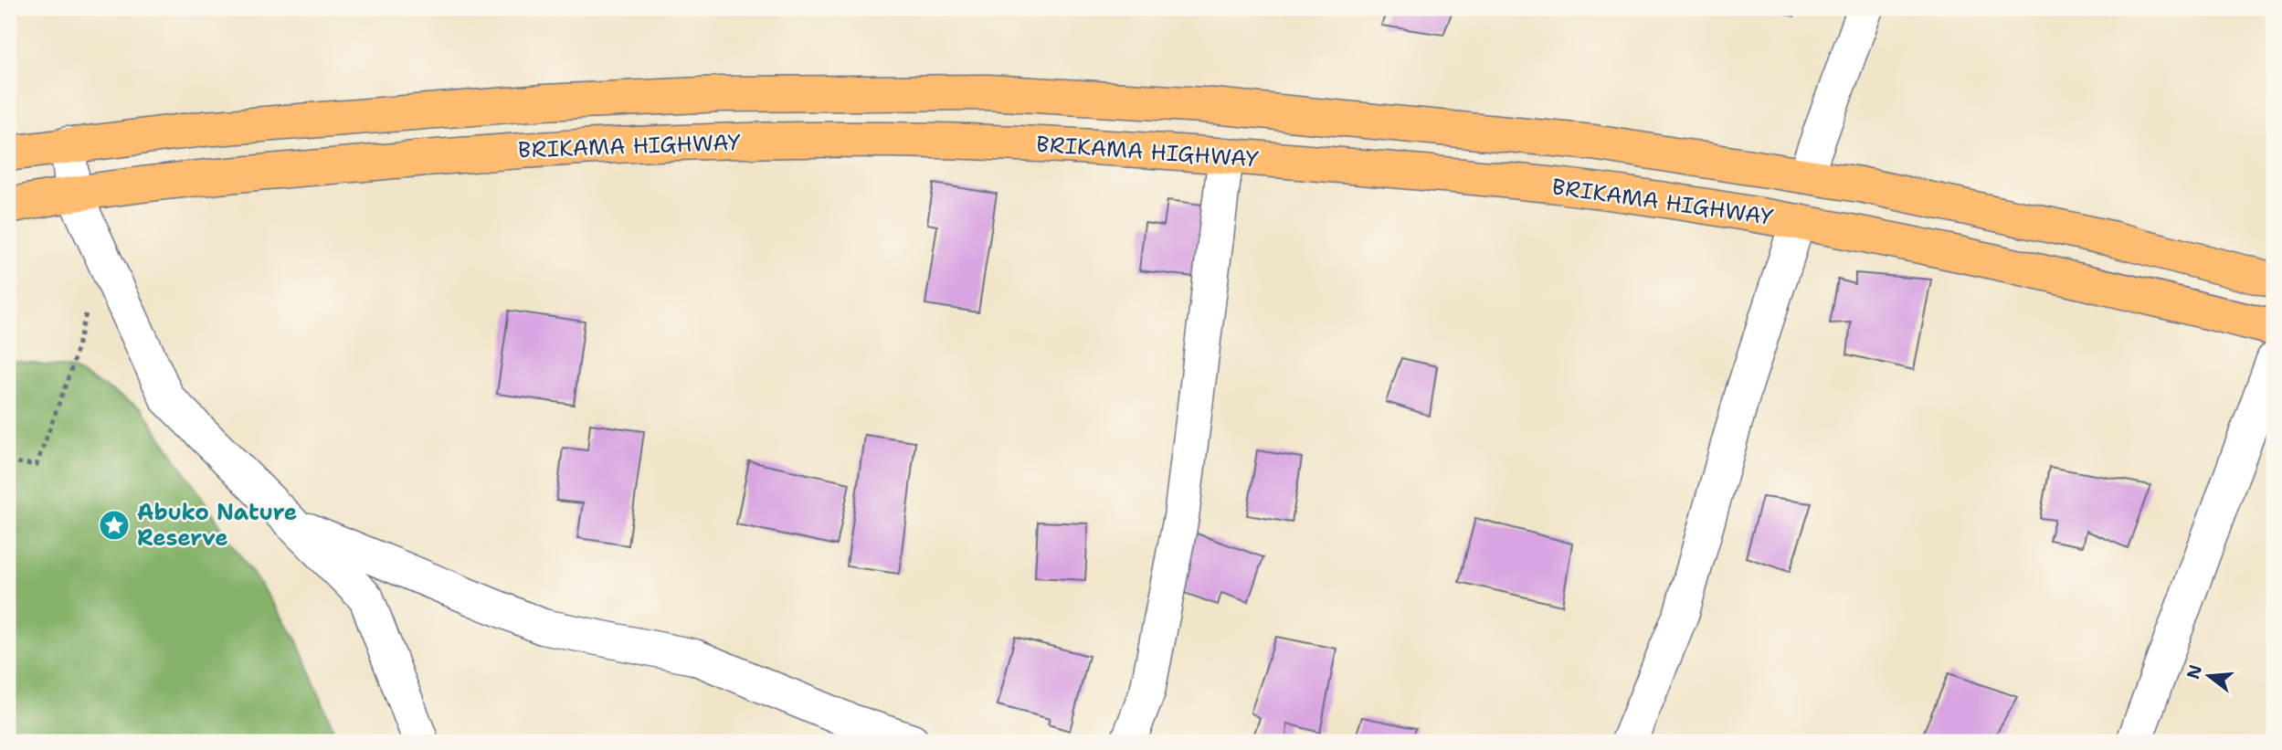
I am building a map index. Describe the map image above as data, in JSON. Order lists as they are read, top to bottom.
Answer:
{
  "streets": {
    "highway": ["BRIKAMA HIGHWAY"]
  },
  "places": {
    "place": ["Abuko Nature Reserve"]
  },
  "north": "left"
}
